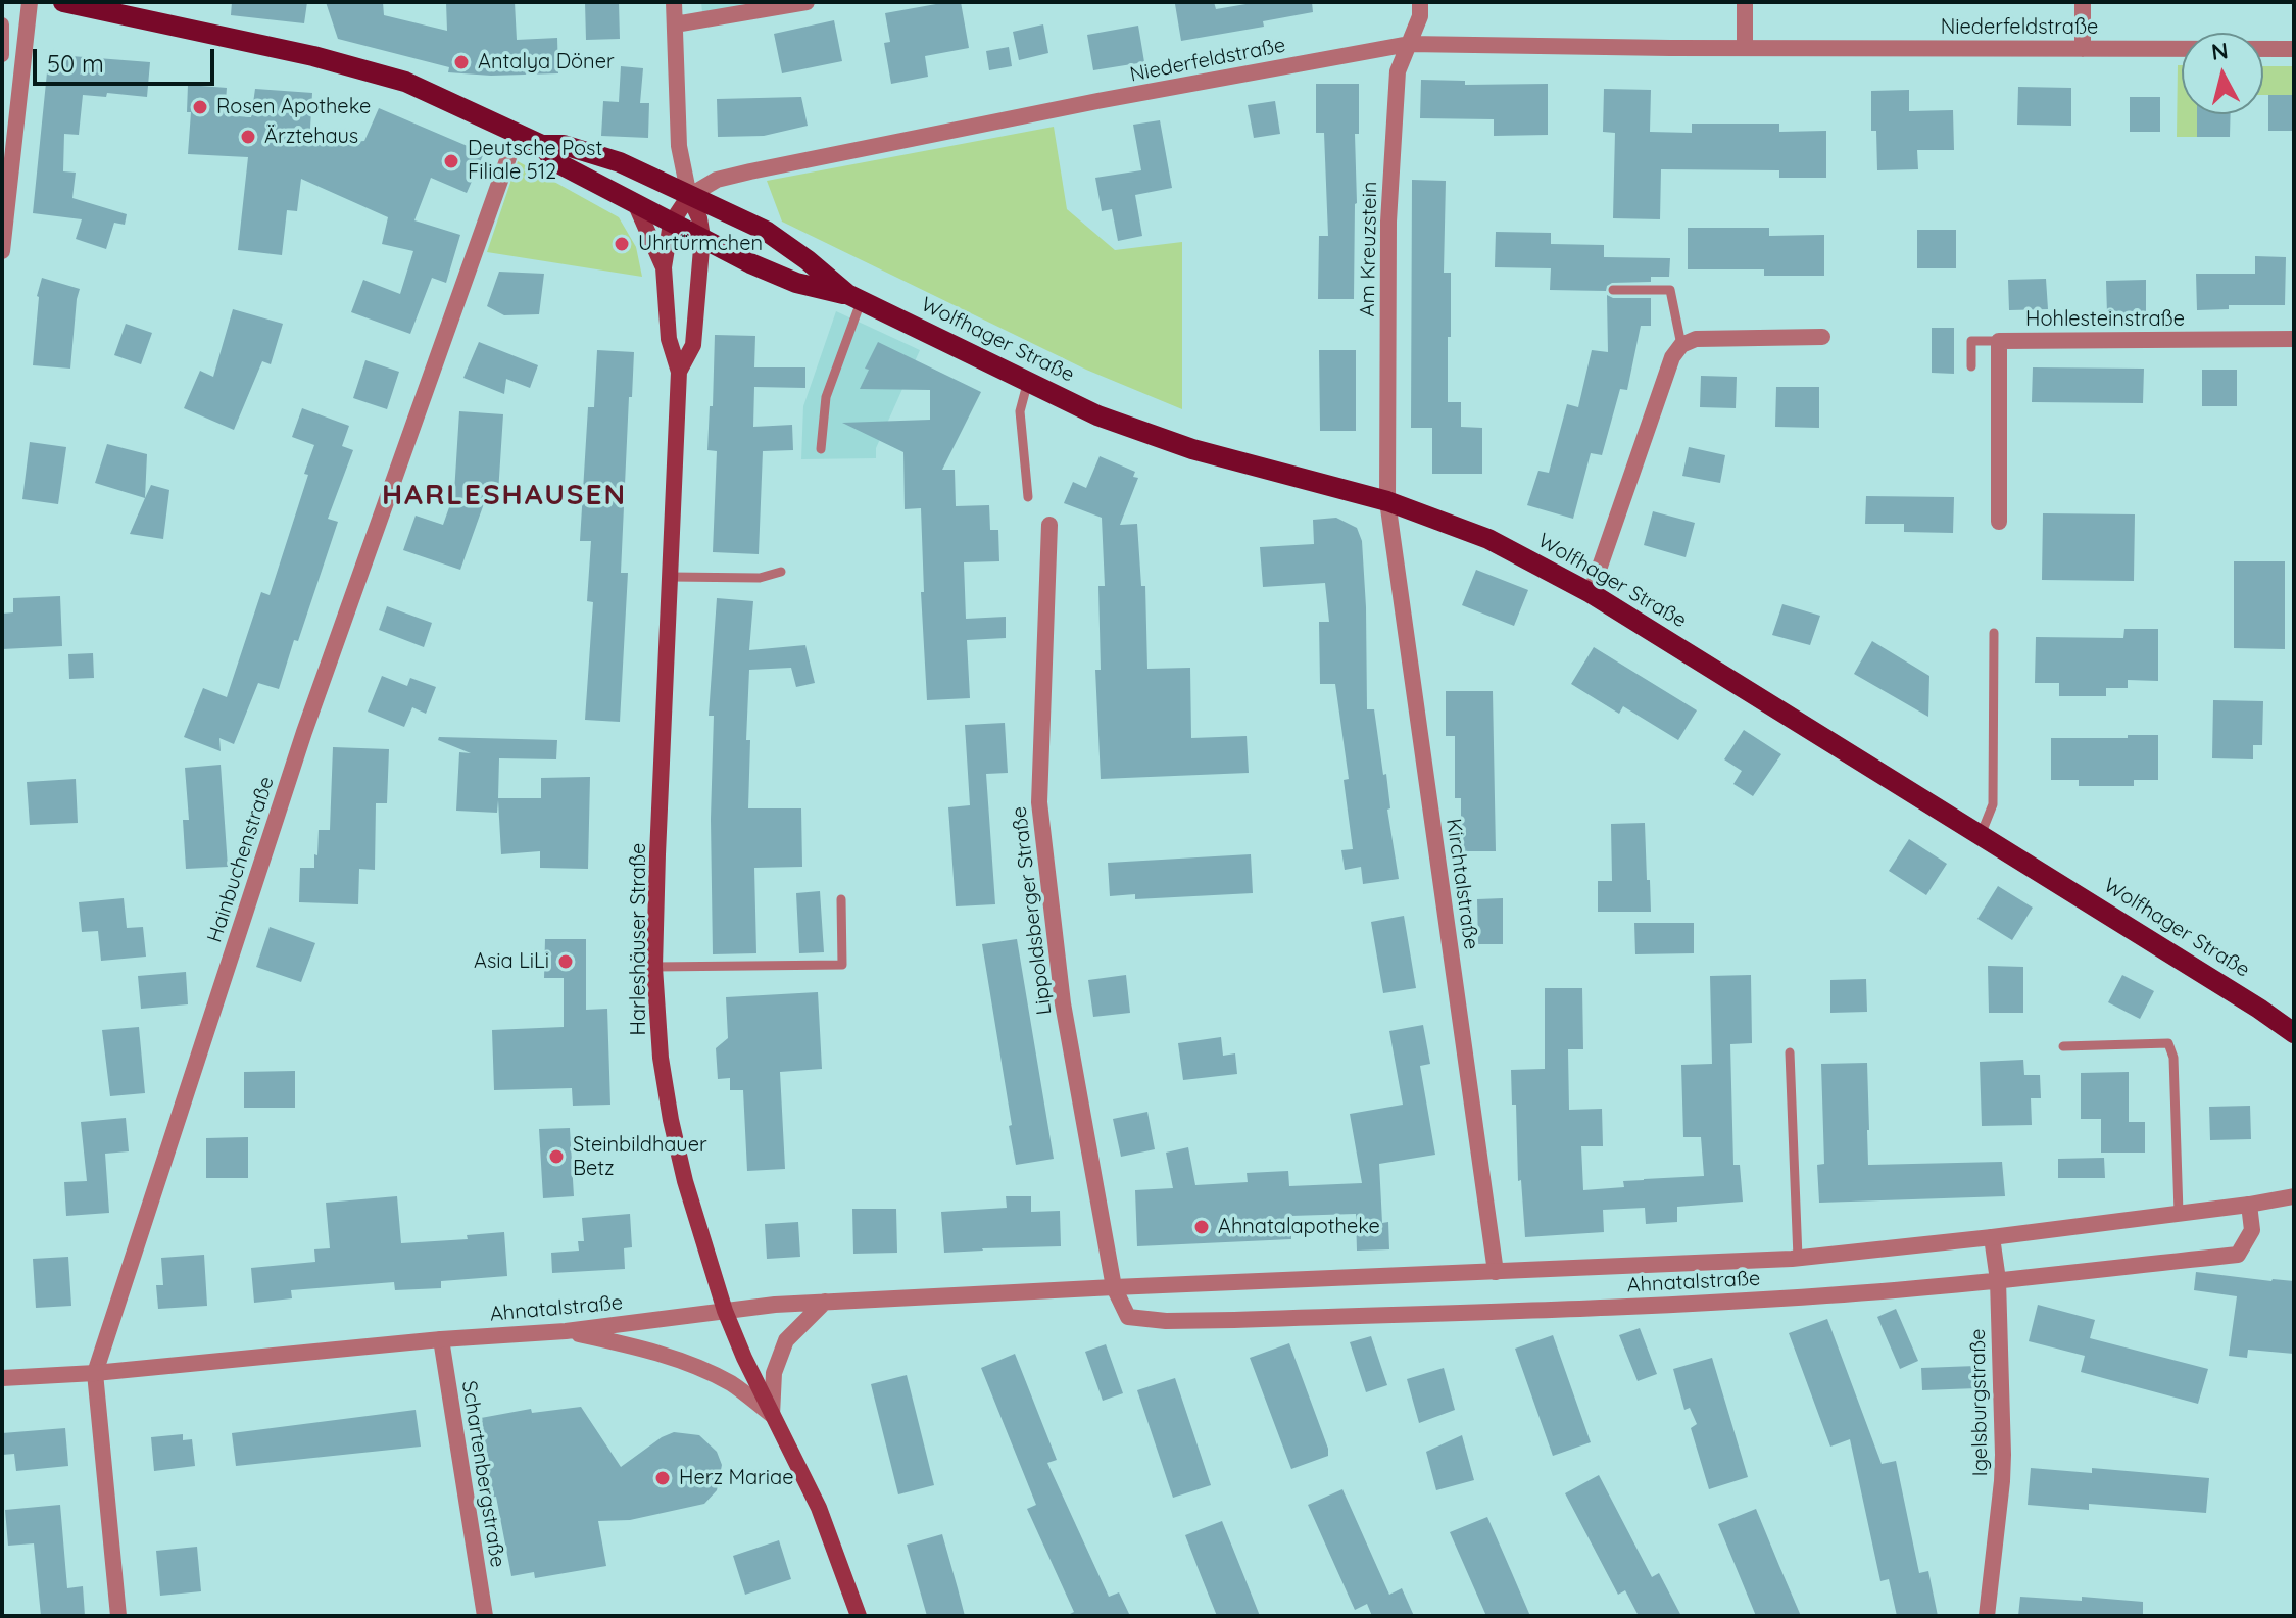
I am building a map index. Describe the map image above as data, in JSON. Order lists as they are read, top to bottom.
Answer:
{
  "streets": {
    "main road": ["Wolfhager Straße", "Harleshäuser Straße"],
    "street": [
      "Niederfeldstraße",
      "Am Kreuzstein",
      "Hohlesteinstraße",
      "Hainbuchenstraße",
      "Kirchtalstraße",
      "Lippoldsberger Straße",
      "Ahnatalstraße",
      "Igelsburgstraße",
      "Schartenbergstraße"
    ]
  },
  "crossings": [
    ["Niederfeldstraße", "Am Kreuzstein"],
    ["Niederfeldstraße", "Wolfhager Straße"],
    ["Niederfeldstraße", "Harleshäuser Straße"],
    ["Am Kreuzstein", "Wolfhager Straße"],
    ["Am Kreuzstein", "Kirchtalstraße"],
    ["Wolfhager Straße", "Hainbuchenstraße"],
    ["Wolfhager Straße", "Kirchtalstraße"],
    ["Wolfhager Straße", "Harleshäuser Straße"],
    ["Hainbuchenstraße", "Ahnatalstraße"],
    ["Kirchtalstraße", "Ahnatalstraße"],
    ["Lippoldsberger Straße", "Ahnatalstraße"],
    ["Harleshäuser Straße", "Ahnatalstraße"],
    ["Ahnatalstraße", "Igelsburgstraße"],
    ["Ahnatalstraße", "Schartenbergstraße"]
  ],
  "districts": ["HARLESHAUSEN"],
  "places": [
    "Antalya Döner",
    "Rosen Apotheke",
    "Ärztehaus",
    "Deutsche Post Filiale 512",
    "Uhrtürmchen",
    "Asia LiLi",
    "Steinbildhauer Betz",
    "Ahnatalapotheke",
    "Herz Mariae"
  ],
  "scale_bar": "50 m",
  "north": "top"
}
